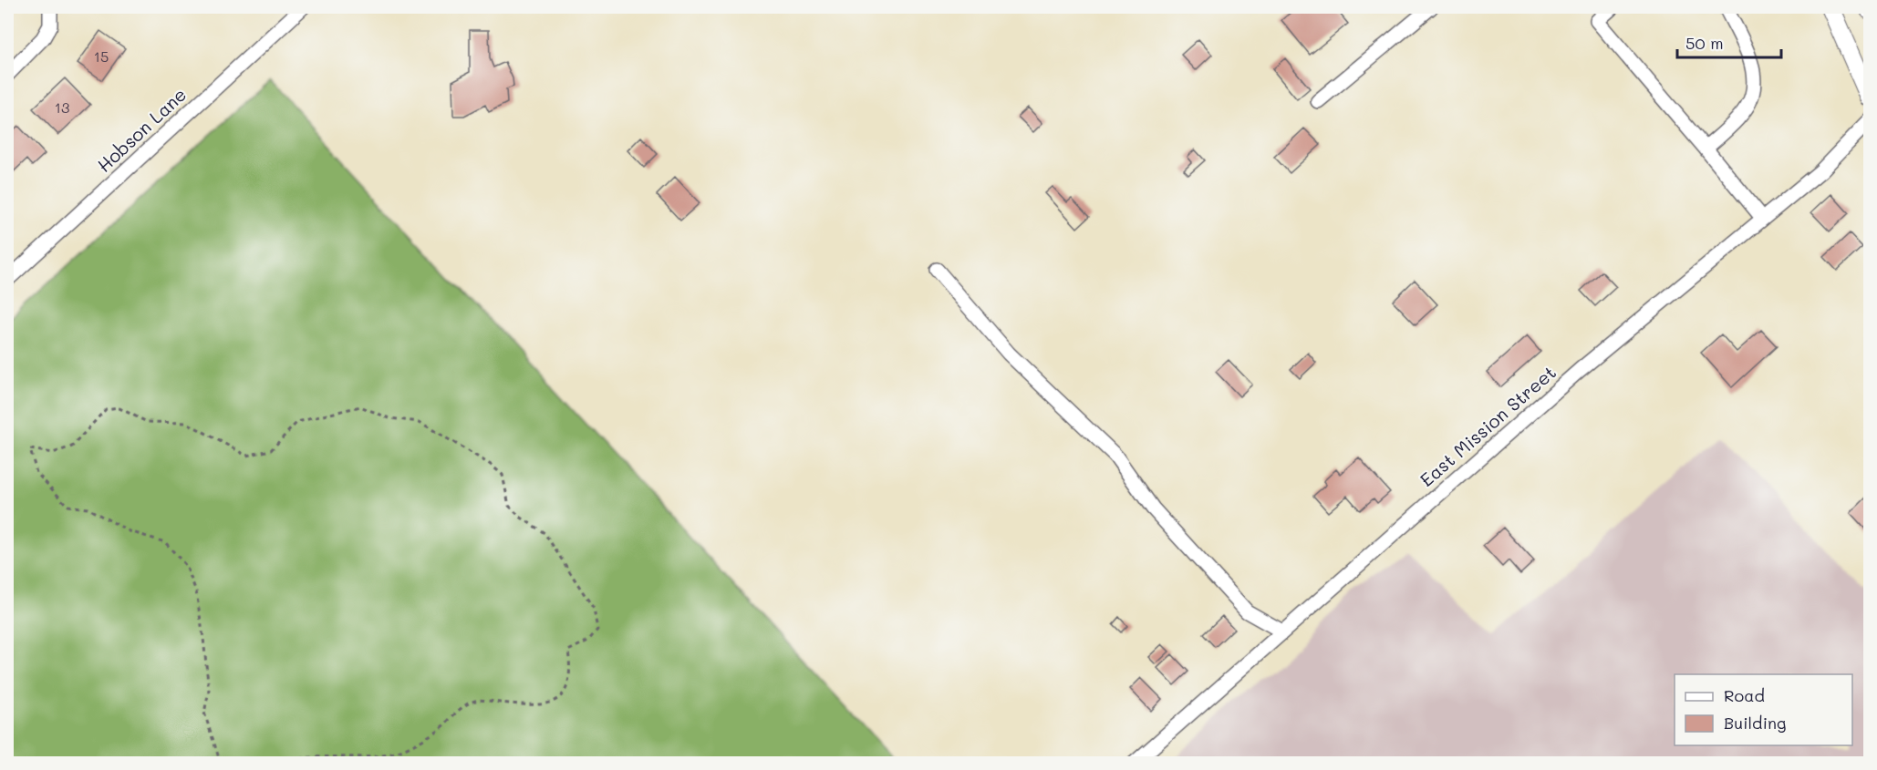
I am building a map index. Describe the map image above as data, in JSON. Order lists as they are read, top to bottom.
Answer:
{
  "streets": {
    "street": ["Hobson Lane", "East Mission Street"]
  },
  "house_numbers": ["15", "13"],
  "legend": ["Road", "Building"],
  "scale_bar": "50 m"
}
